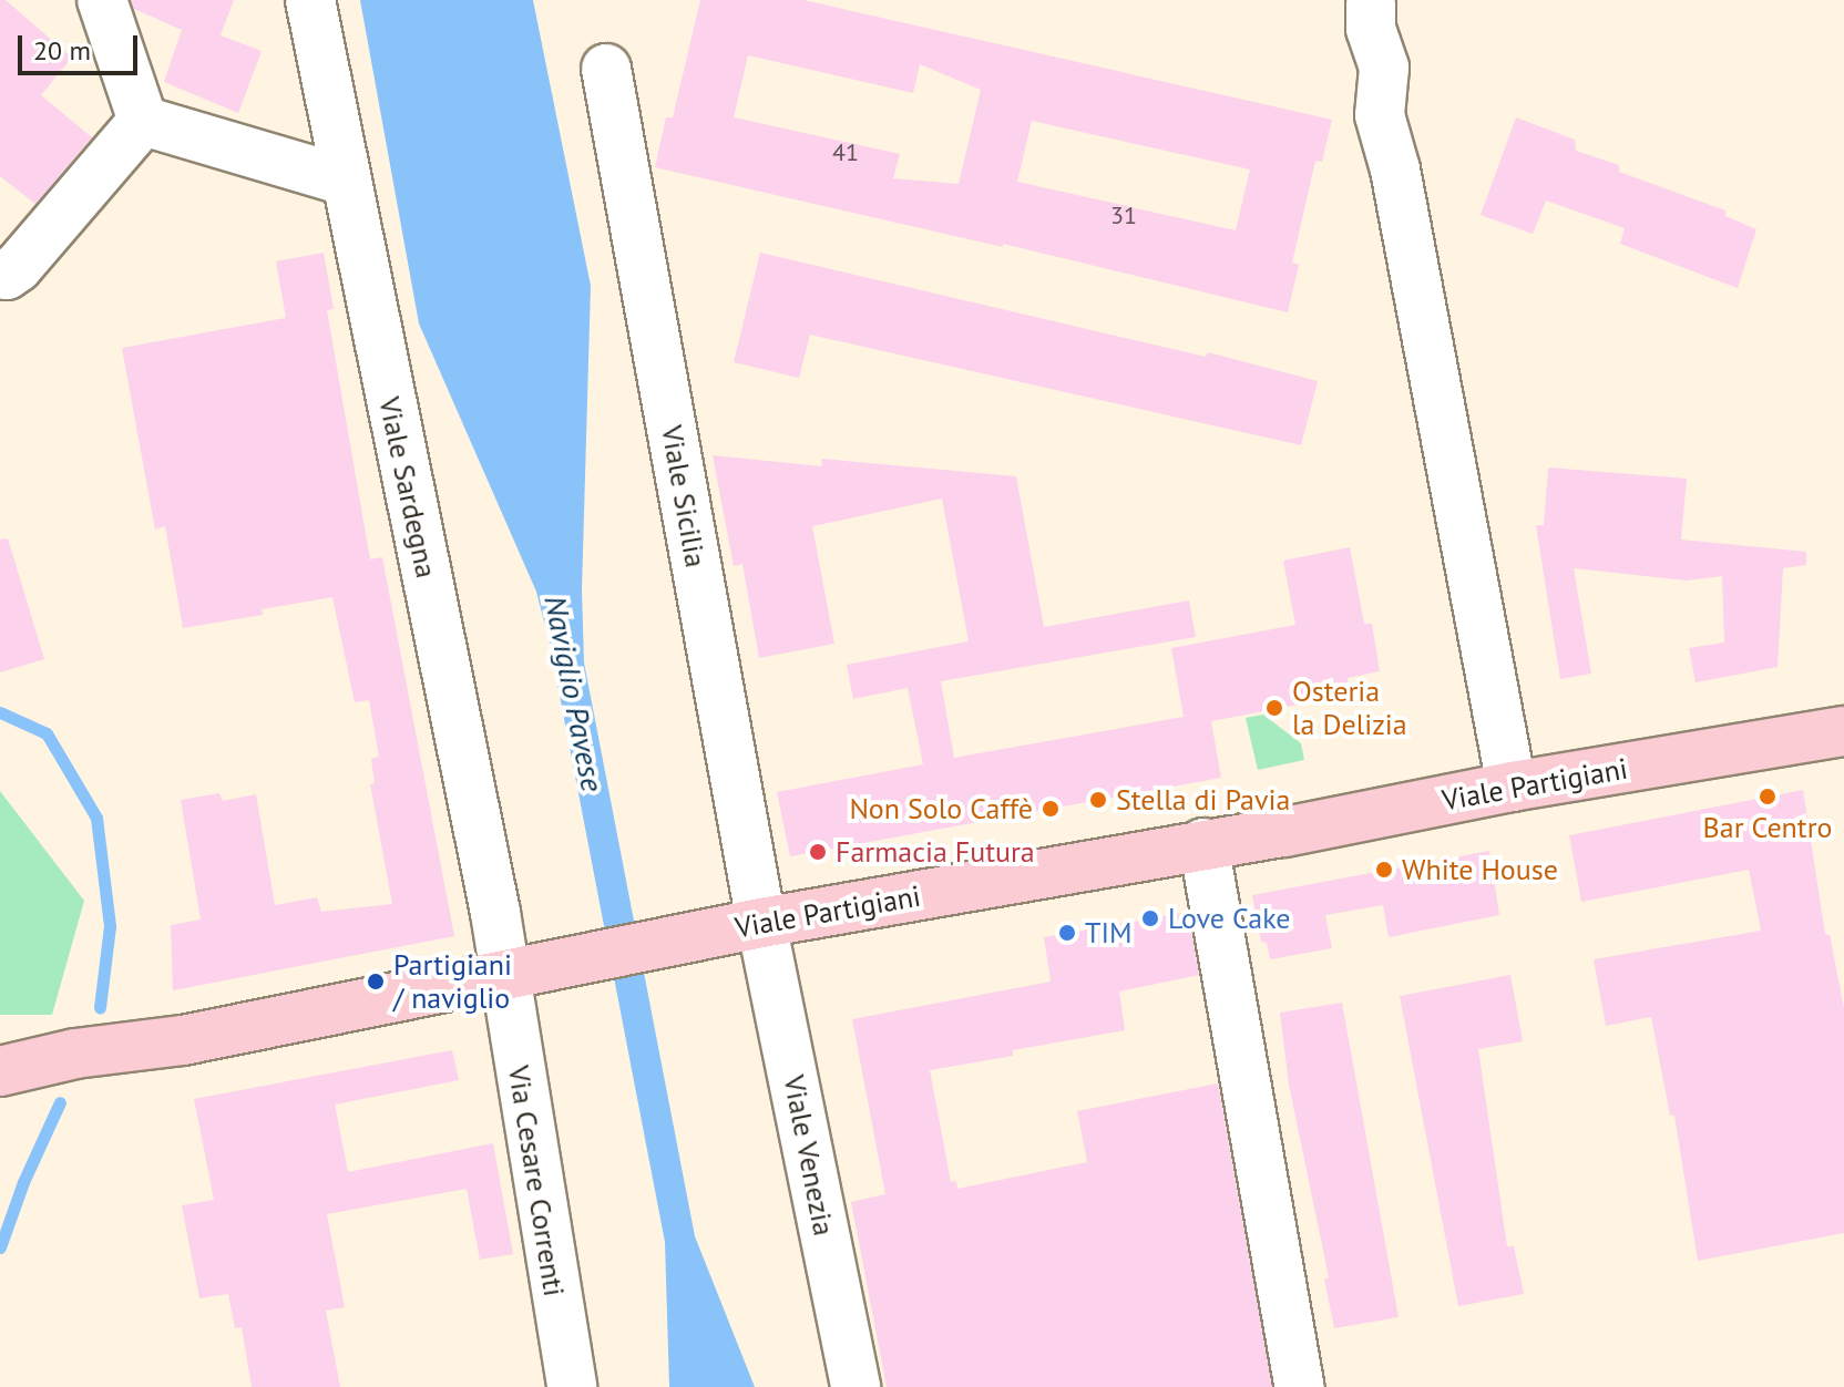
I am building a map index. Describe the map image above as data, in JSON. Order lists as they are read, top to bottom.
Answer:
{
  "streets": {
    "main road": ["Viale Partigiani"],
    "street": [
      "Viale Sardegna",
      "Viale Sicilia",
      "Viale Venezia",
      "Via Cesare Correnti"
    ]
  },
  "crossings": [
    ["Viale Sardegna", "Viale Partigiani"],
    ["Viale Sardegna", "Via Cesare Correnti"],
    ["Viale Sicilia", "Viale Partigiani"],
    ["Viale Sicilia", "Viale Venezia"],
    ["Viale Partigiani", "Viale Venezia"],
    ["Viale Partigiani", "Via Cesare Correnti"]
  ],
  "water": ["Naviglio Pavese"],
  "places": [
    "Osteria la Delizia",
    "Bar Centro",
    "Stella di Pavia",
    "Non Solo Caffè",
    "Farmacia Futura",
    "White House",
    "Love Cake",
    "TIM",
    "Partigiani / naviglio"
  ],
  "house_numbers": ["41", "31"],
  "scale_bar": "20 m"
}
